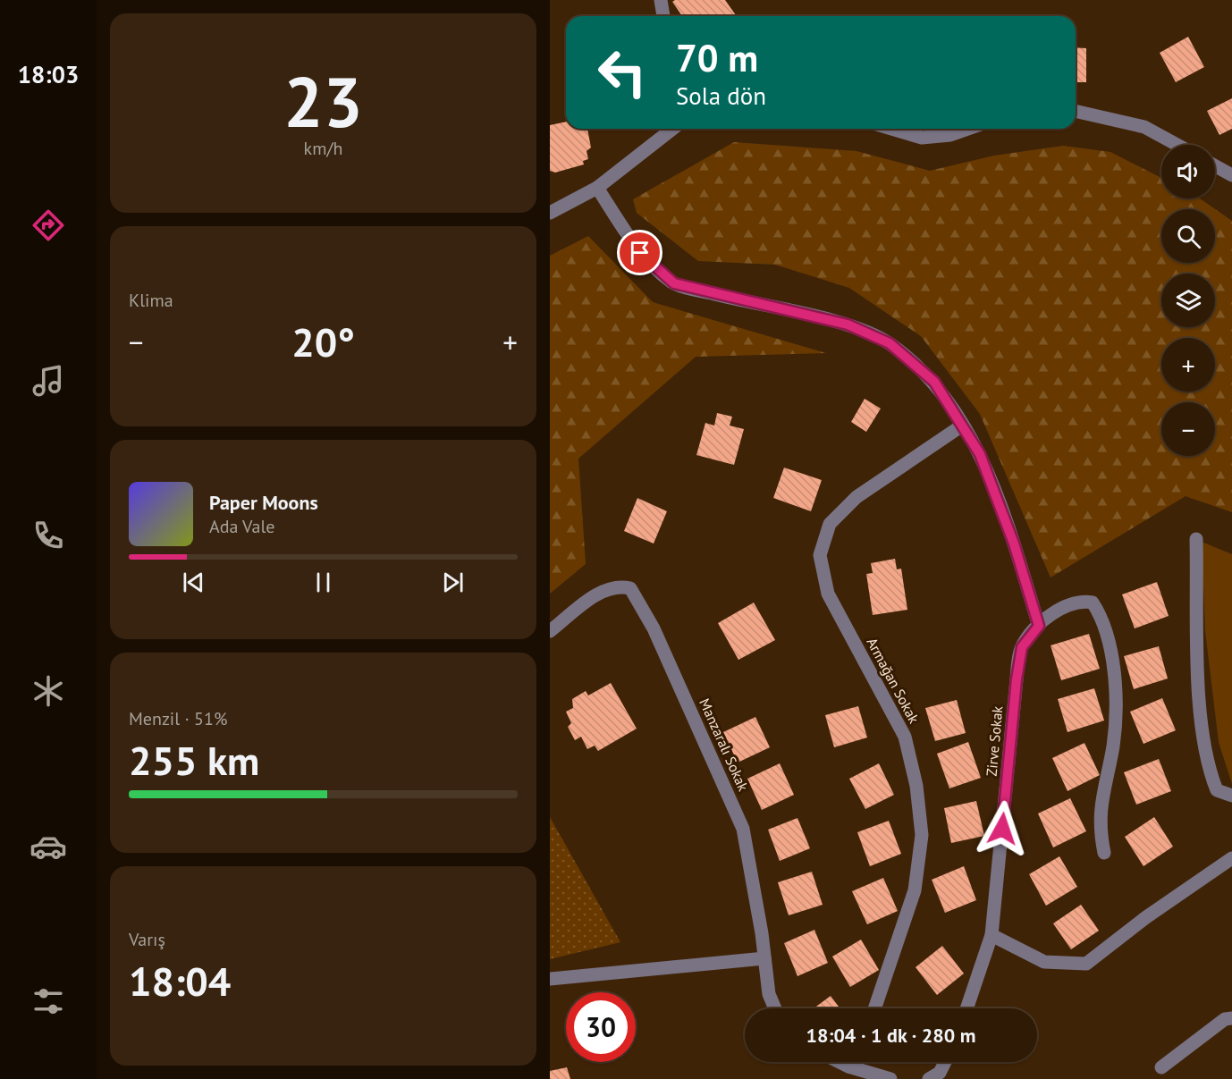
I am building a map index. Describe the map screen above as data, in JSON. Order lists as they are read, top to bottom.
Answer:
{
  "streets": {
    "street": ["Armağan Sokak", "Zirve Sokak", "Manzaralı Sokak"]
  },
  "page": {
    "tabs": "18:03",
    "tile": [
      ["23", "km/h"],
      "Klima",
      ["Menzil · 51%", "255 km"],
      ["Varış", "18:04"]
    ],
    "turn": ["70 m", "Sola dön"],
    "map_buttons": ["+", "−"],
    "heat": ["−", "20°", "+"],
    "song": ["Paper Moons", "Ada Vale"],
    "limit": "30",
    "trip": "18:04 · 1 dk · 280 m"
  }
}
